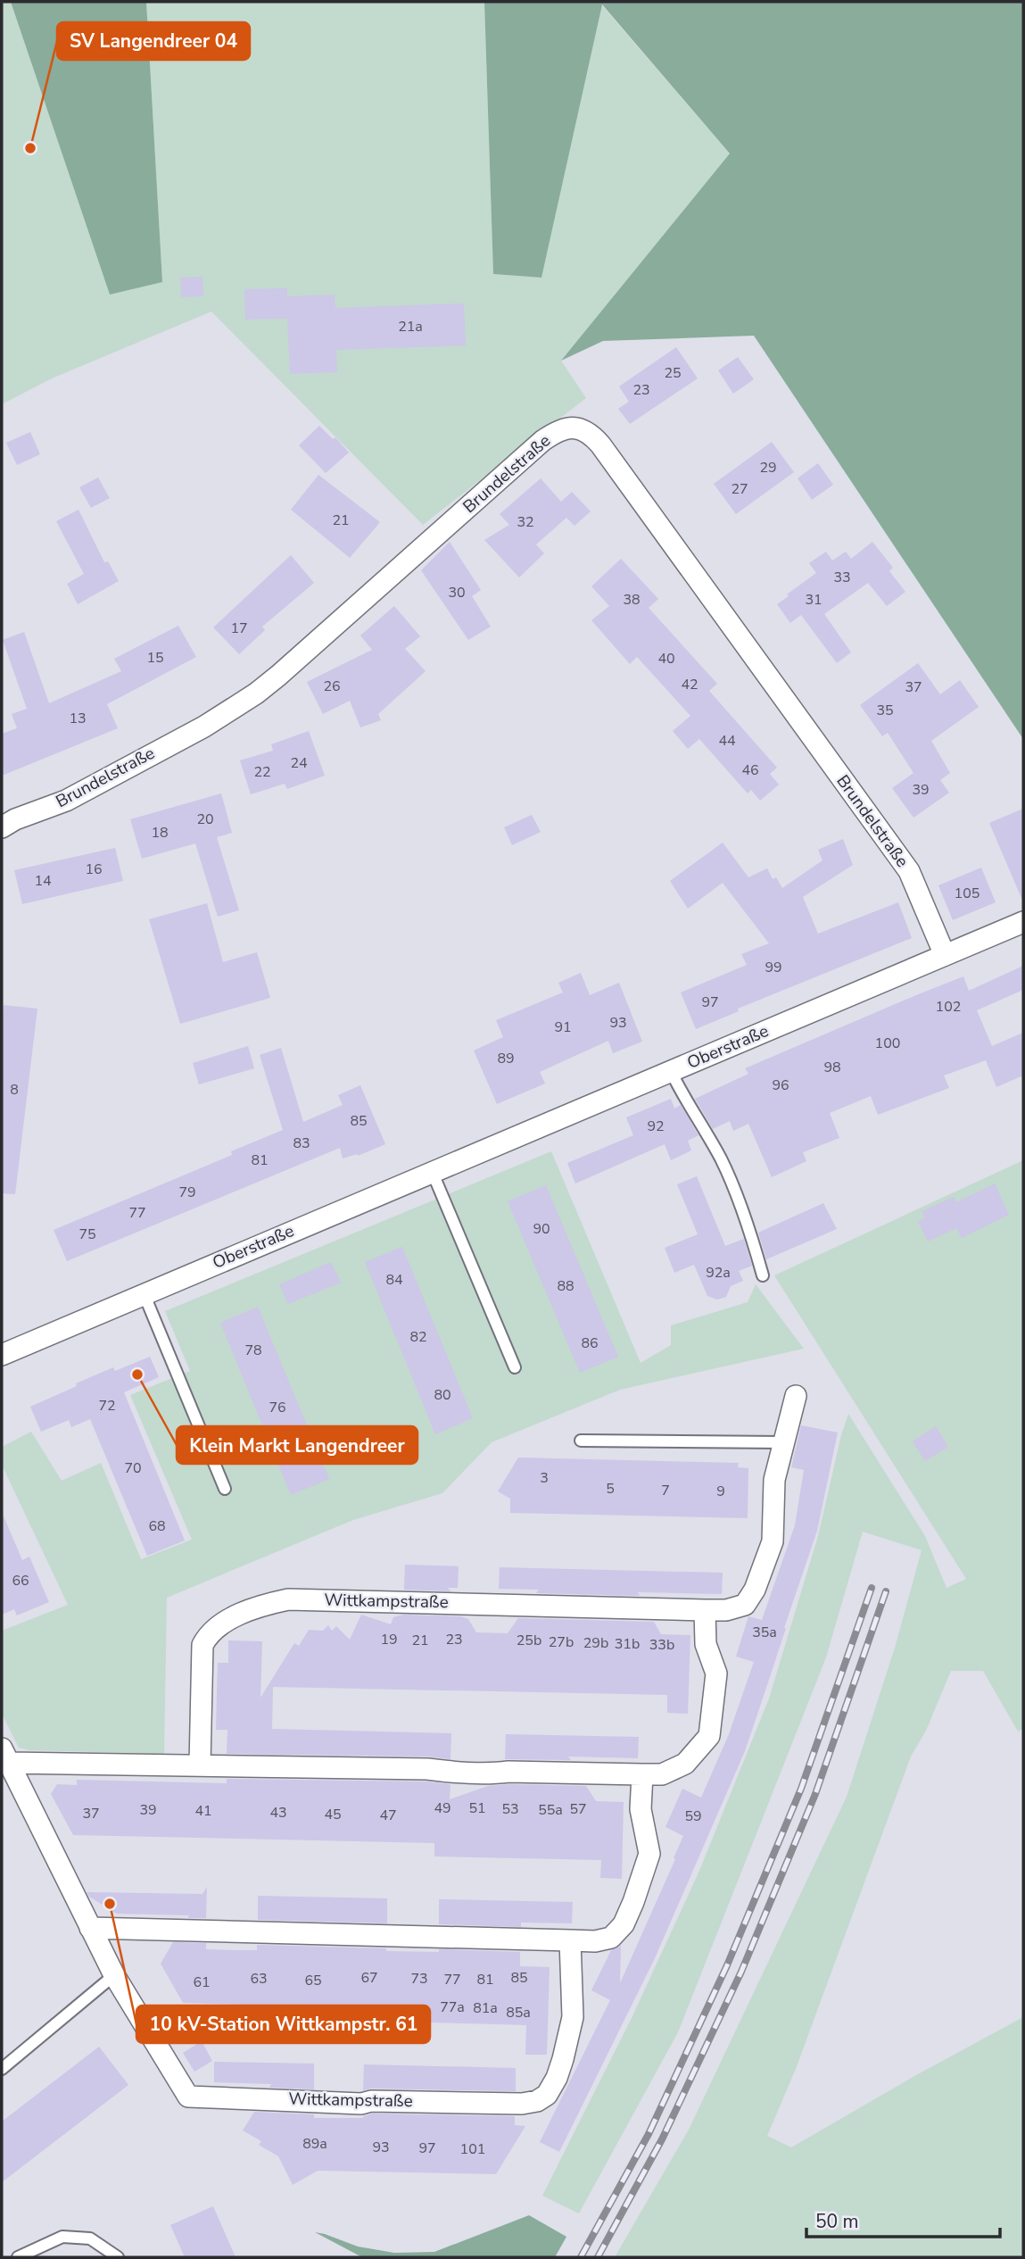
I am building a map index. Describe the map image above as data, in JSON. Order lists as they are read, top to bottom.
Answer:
{
  "streets": {
    "street": ["Brundelstraße", "Oberstraße", "Wittkampstraße"]
  },
  "crossings": [
    ["Brundelstraße", "Oberstraße"]
  ],
  "places": ["SV Langendreer 04", "Klein Markt Langendreer", "10 kV-Station Wittkampstr. 61"],
  "house_numbers": [
    "21a",
    "25",
    "23",
    "29",
    "27",
    "21",
    "32",
    "33",
    "30",
    "38",
    "31",
    "17",
    "15",
    "40",
    "42",
    "26",
    "37",
    "35",
    "13",
    "44",
    "24",
    "46",
    "22",
    "39",
    "20",
    "18",
    "16",
    "14",
    "105",
    "99",
    "97",
    "102",
    "93",
    "91",
    "100",
    "89",
    "98",
    "96",
    "8",
    "85",
    "92",
    "83",
    "81",
    "79",
    "77",
    "90",
    "75",
    "92a",
    "84",
    "88",
    "82",
    "86",
    "78",
    "80",
    "72",
    "76",
    "70",
    "3",
    "5",
    "7",
    "9",
    "68",
    "66",
    "35a",
    "19",
    "23",
    "21",
    "25b",
    "27b",
    "29b",
    "31b",
    "33b",
    "49",
    "51",
    "53",
    "57",
    "39",
    "55a",
    "41",
    "43",
    "37",
    "45",
    "47",
    "59",
    "67",
    "85",
    "63",
    "73",
    "77",
    "81",
    "65",
    "61",
    "77a",
    "81a",
    "85a",
    "89a",
    "93",
    "97",
    "101"
  ],
  "scale_bar": "50 m"
}
